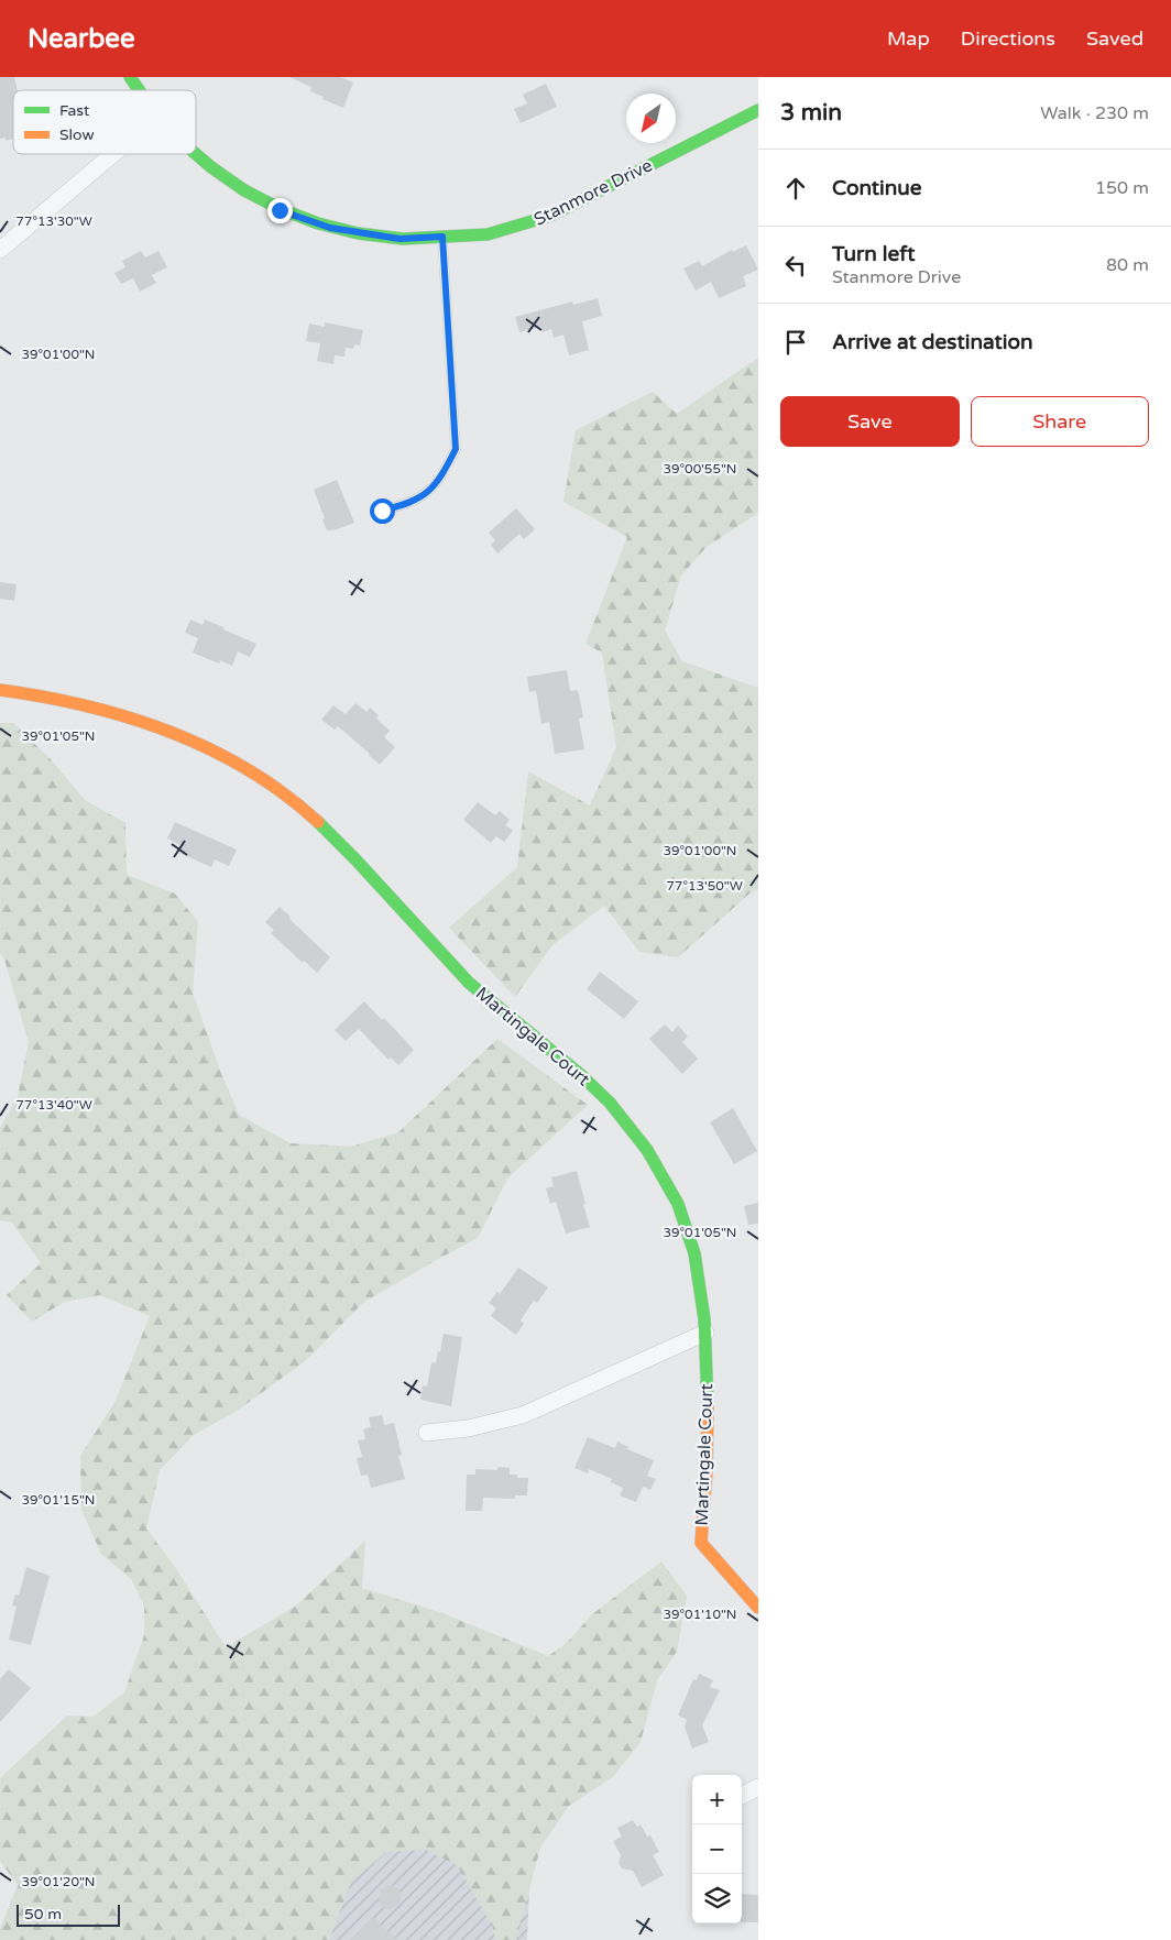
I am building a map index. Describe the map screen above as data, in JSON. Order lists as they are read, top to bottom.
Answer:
{
  "streets": {
    "street": ["Stanmore Drive", "Martingale Court"]
  },
  "legend": ["Fast", "Slow"],
  "scale_bar": "50 m",
  "north": "bottom left",
  "page": {
    "header": "Nearbee",
    "nav": ["Map", "Directions", "Saved"],
    "heading": ["3 min", "Walk · 230 m"],
    "list": [
      ["Continue", "150 m"],
      ["Turn left", "Stanmore Drive", "80 m"],
      "Arrive at destination"
    ],
    "buttons": ["Save", "Share"],
    "map_buttons": ["+", "−"],
    "scale": "50 m"
  },
  "coordinates": [
    "77°13'30\"W",
    "39°01'00\"N",
    "39°00'55\"N",
    "39°01'05\"N",
    "77°13'50\"W",
    "77°13'40\"W",
    "39°01'15\"N",
    "39°01'10\"N",
    "39°01'20\"N"
  ]
}
